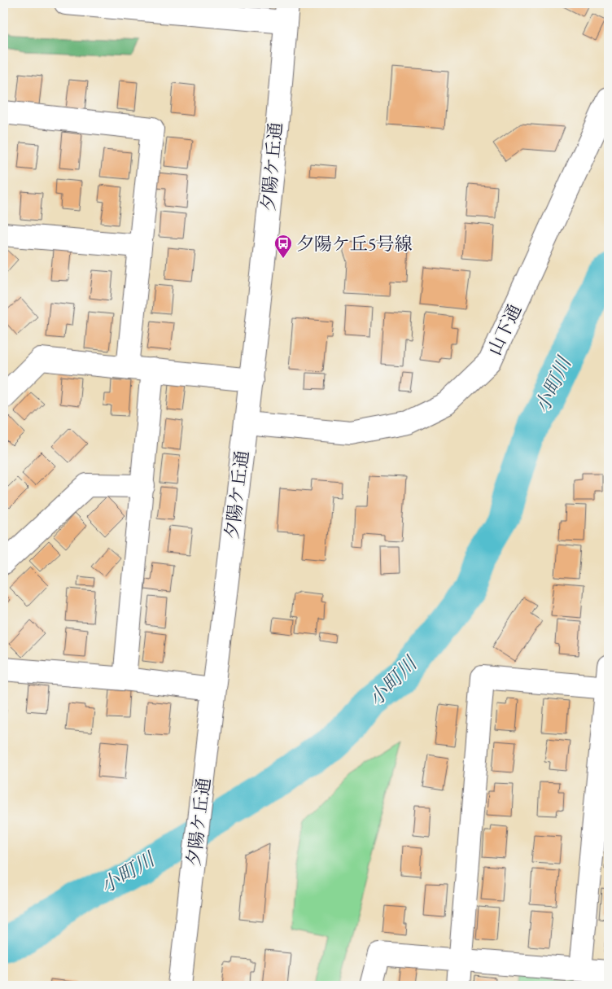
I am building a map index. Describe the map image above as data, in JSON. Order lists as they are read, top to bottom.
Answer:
{
  "streets": {
    "street": ["夕陽ケ丘通", "山下通"]
  },
  "crossings": [
    ["夕陽ケ丘通", "山下通"]
  ],
  "water": ["小町川"],
  "places": {
    "bus stop": ["夕陽ケ丘5号線"]
  }
}
